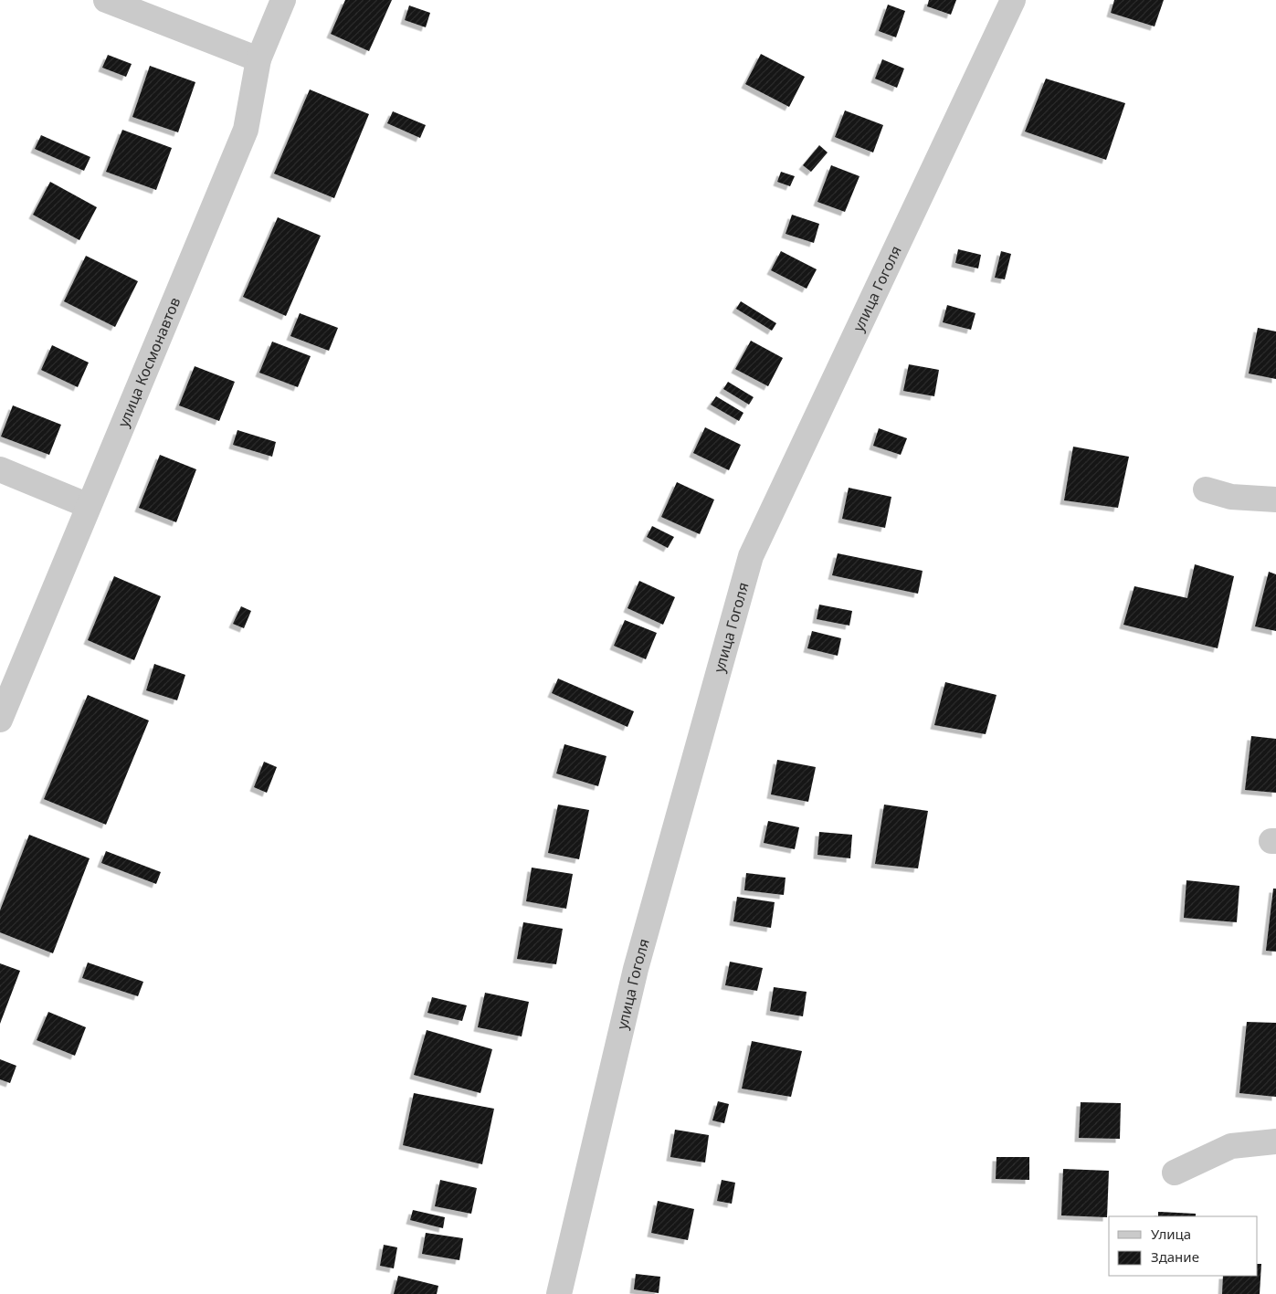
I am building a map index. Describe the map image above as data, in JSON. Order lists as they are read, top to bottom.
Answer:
{
  "streets": {
    "street": ["улица Гоголя", "улица Космонавтов"]
  },
  "legend": ["Улица", "Здание"]
}
